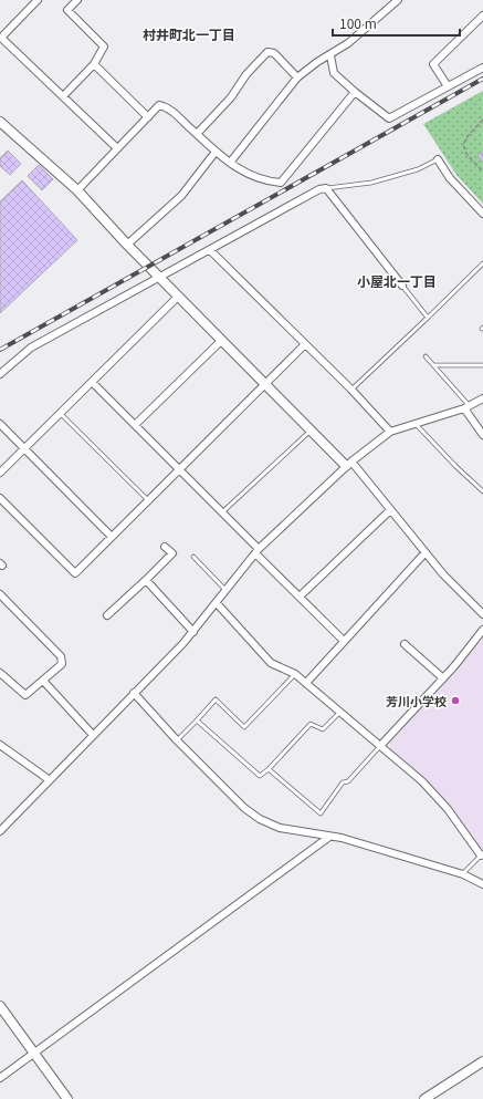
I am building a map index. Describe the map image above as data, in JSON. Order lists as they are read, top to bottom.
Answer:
{
  "districts": ["村井町北一丁目", "小屋北一丁目"],
  "places": ["芳川小学校"],
  "scale_bar": "100 m"
}
